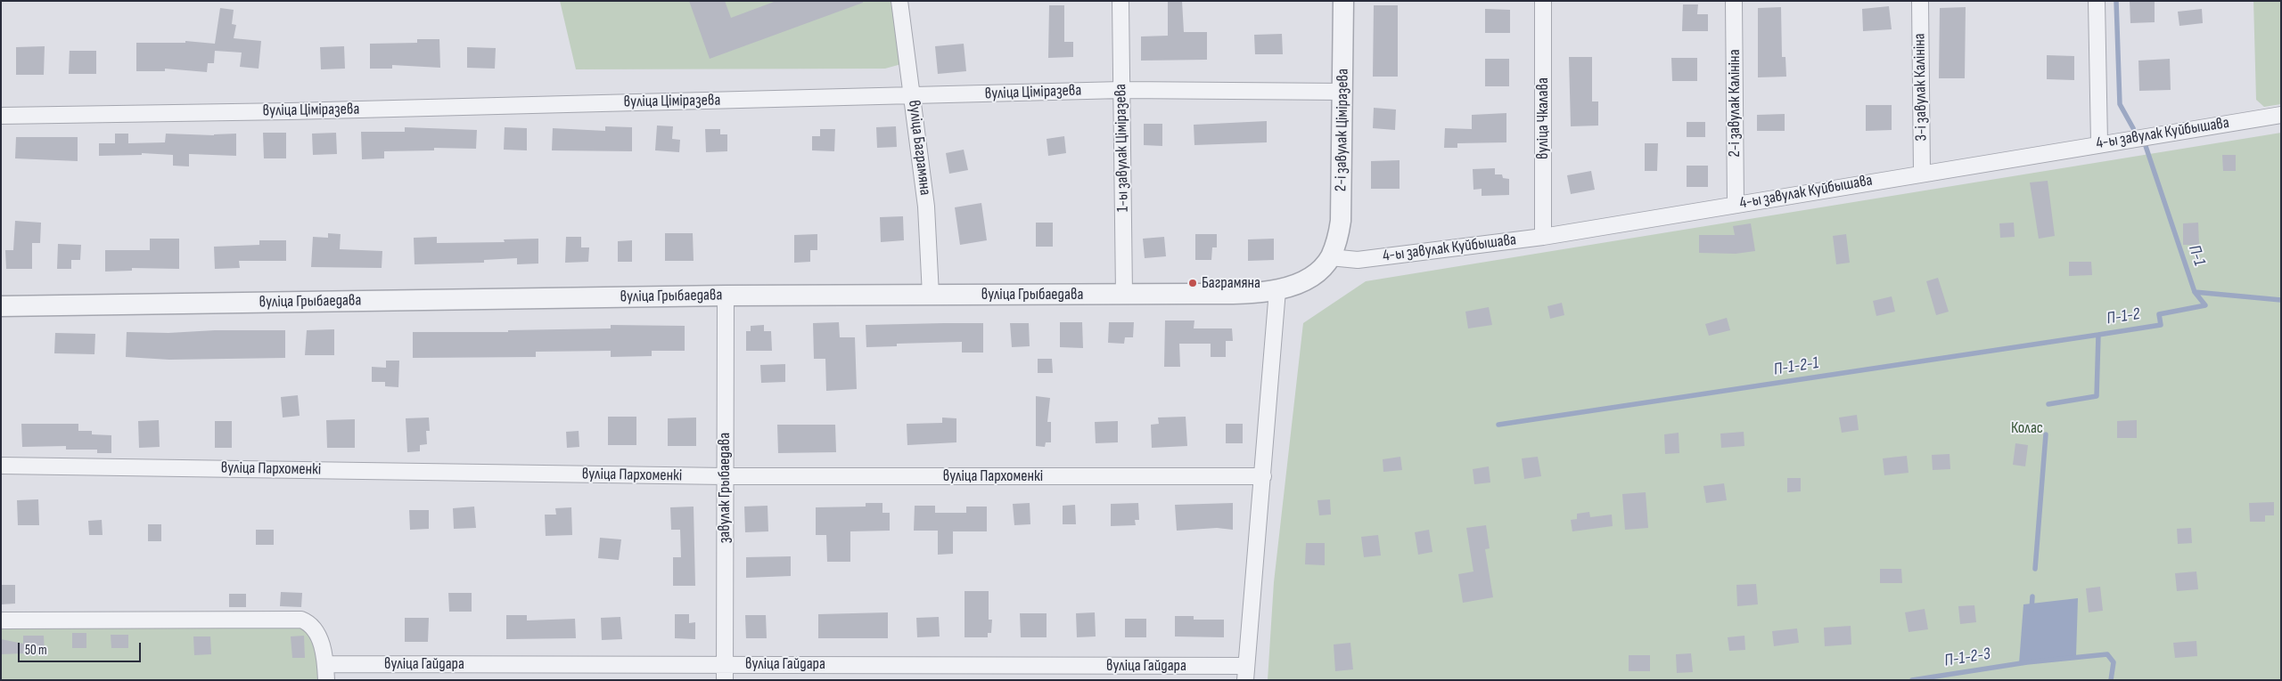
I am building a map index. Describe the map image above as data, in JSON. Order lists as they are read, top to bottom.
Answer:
{
  "streets": {
    "street": [
      "3-і завулак Калініна",
      "вуліца Ціміразева",
      "2-і завулак Калініна",
      "вуліца Чкалава",
      "2-і завулак Ціміразева",
      "4-ы завулак Куйбышава",
      "вуліца Баграмяна",
      "1-ы завулак Ціміразева",
      "вуліца Грыбаедава",
      "вуліца Пархоменкі",
      "завулак Грыбаедава",
      "вуліца Гайдара"
    ]
  },
  "crossings": [
    ["3-і завулак Калініна", "4-ы завулак Куйбышава"],
    ["вуліца Ціміразева", "2-і завулак Ціміразева"],
    ["вуліца Ціміразева", "вуліца Баграмяна"],
    ["вуліца Ціміразева", "1-ы завулак Ціміразева"],
    ["2-і завулак Калініна", "4-ы завулак Куйбышава"],
    ["вуліца Чкалава", "4-ы завулак Куйбышава"],
    ["2-і завулак Ціміразева", "4-ы завулак Куйбышава"],
    ["2-і завулак Ціміразева", "вуліца Грыбаедава"],
    ["4-ы завулак Куйбышава", "вуліца Грыбаедава"],
    ["вуліца Баграмяна", "вуліца Грыбаедава"],
    ["1-ы завулак Ціміразева", "вуліца Грыбаедава"],
    ["вуліца Грыбаедава", "завулак Грыбаедава"],
    ["вуліца Пархоменкі", "завулак Грыбаедава"],
    ["завулак Грыбаедава", "вуліца Гайдара"]
  ],
  "water": [
    "П-1",
    "П-1-2",
    "П-1-2-1",
    "П-1-2-3"
  ],
  "parks": ["Колас"],
  "places": ["Баграмяна"],
  "scale_bar": "50 m"
}
